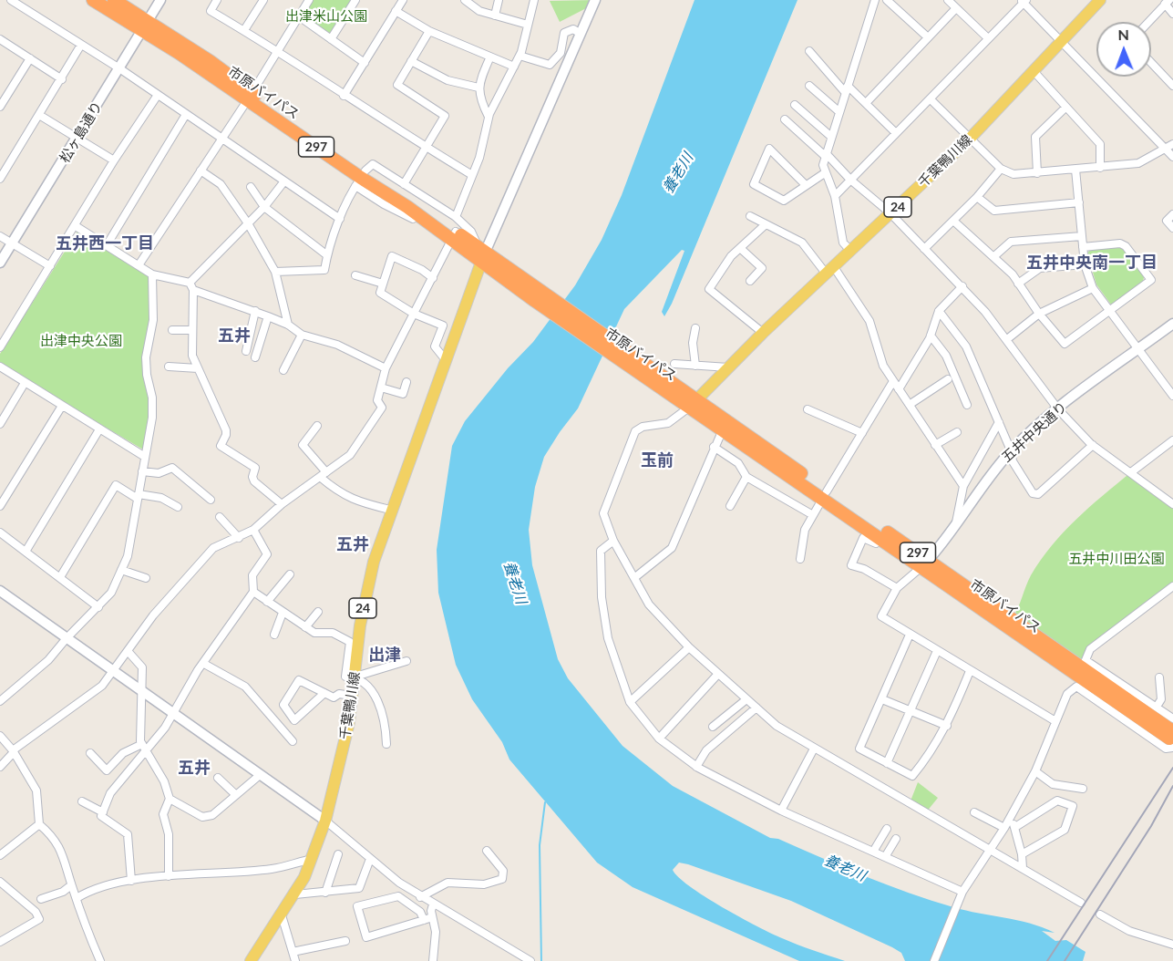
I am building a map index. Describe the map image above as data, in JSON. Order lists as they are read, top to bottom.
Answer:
{
  "streets": {
    "highway": ["市原バイパス", "297"],
    "main road": ["千葉鴨川線", "24"],
    "street": ["松ヶ島通り", "五井中央通り"]
  },
  "crossings": [
    ["市原バイパス", "松ヶ島通り"],
    ["市原バイパス", "千葉鴨川線"],
    ["市原バイパス", "五井中央通り"]
  ],
  "districts": [
    "五井西一丁目",
    "五井中央南一丁目",
    "五井",
    "玉前",
    "五井",
    "出津",
    "五井"
  ],
  "water": ["養老川"],
  "parks": ["出津米山公園", "出津中央公園", "五井中川田公園"],
  "north": "top"
}
